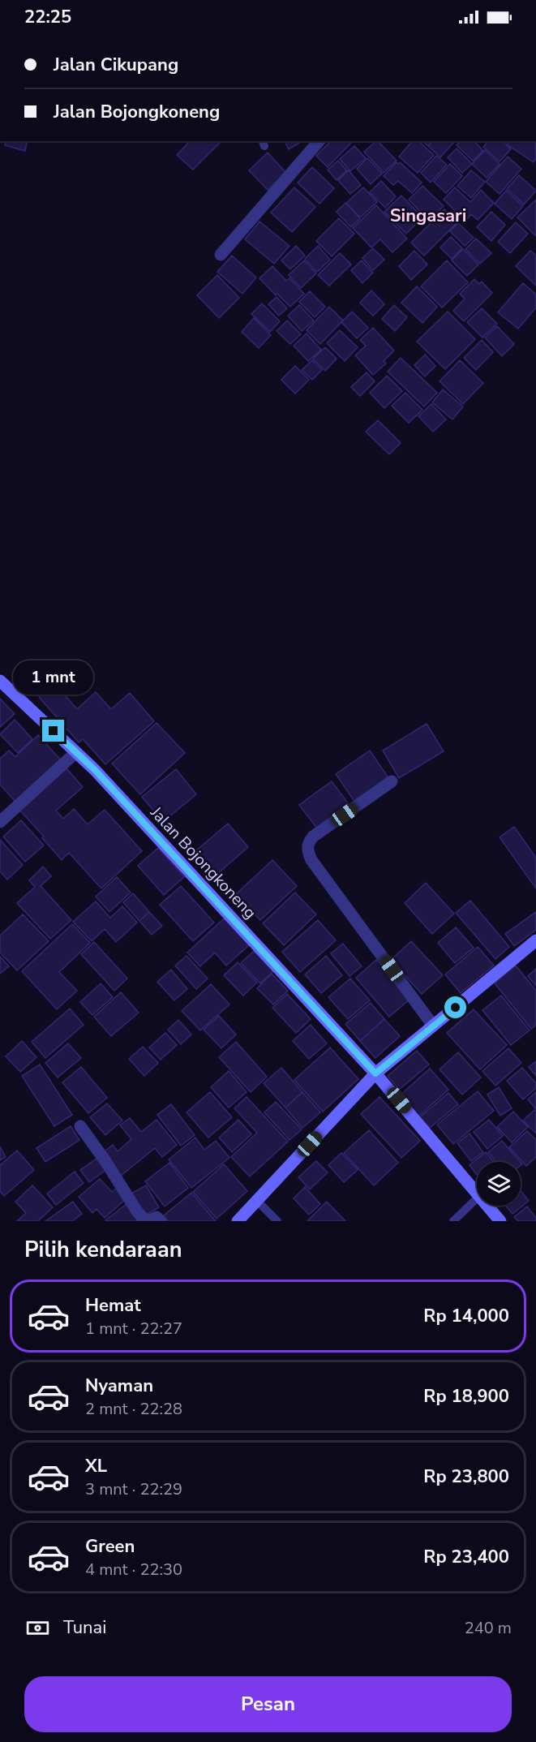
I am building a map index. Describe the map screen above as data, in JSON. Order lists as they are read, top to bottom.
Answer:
{
  "streets": {
    "main road": ["Jalan Bojongkoneng"]
  },
  "districts": ["Singasari"],
  "page": {
    "status": "22:25",
    "banner": ["Jalan Cikupang", "Jalan Bojongkoneng"],
    "bubble": "1 mnt",
    "heading": "Pilih kendaraan",
    "list": [
      {
        "name": "Hemat",
        "note": "1 mnt · 22:27",
        "value": "Rp 14,000"
      },
      {
        "name": "Nyaman",
        "note": "2 mnt · 22:28",
        "value": "Rp 18,900"
      },
      {
        "name": "XL",
        "note": "3 mnt · 22:29",
        "value": "Rp 23,800"
      },
      {
        "name": "Green",
        "note": "4 mnt · 22:30",
        "value": "Rp 23,400"
      }
    ],
    "pay": ["Tunai", "240 m"],
    "buttons": "Pesan"
  }
}
